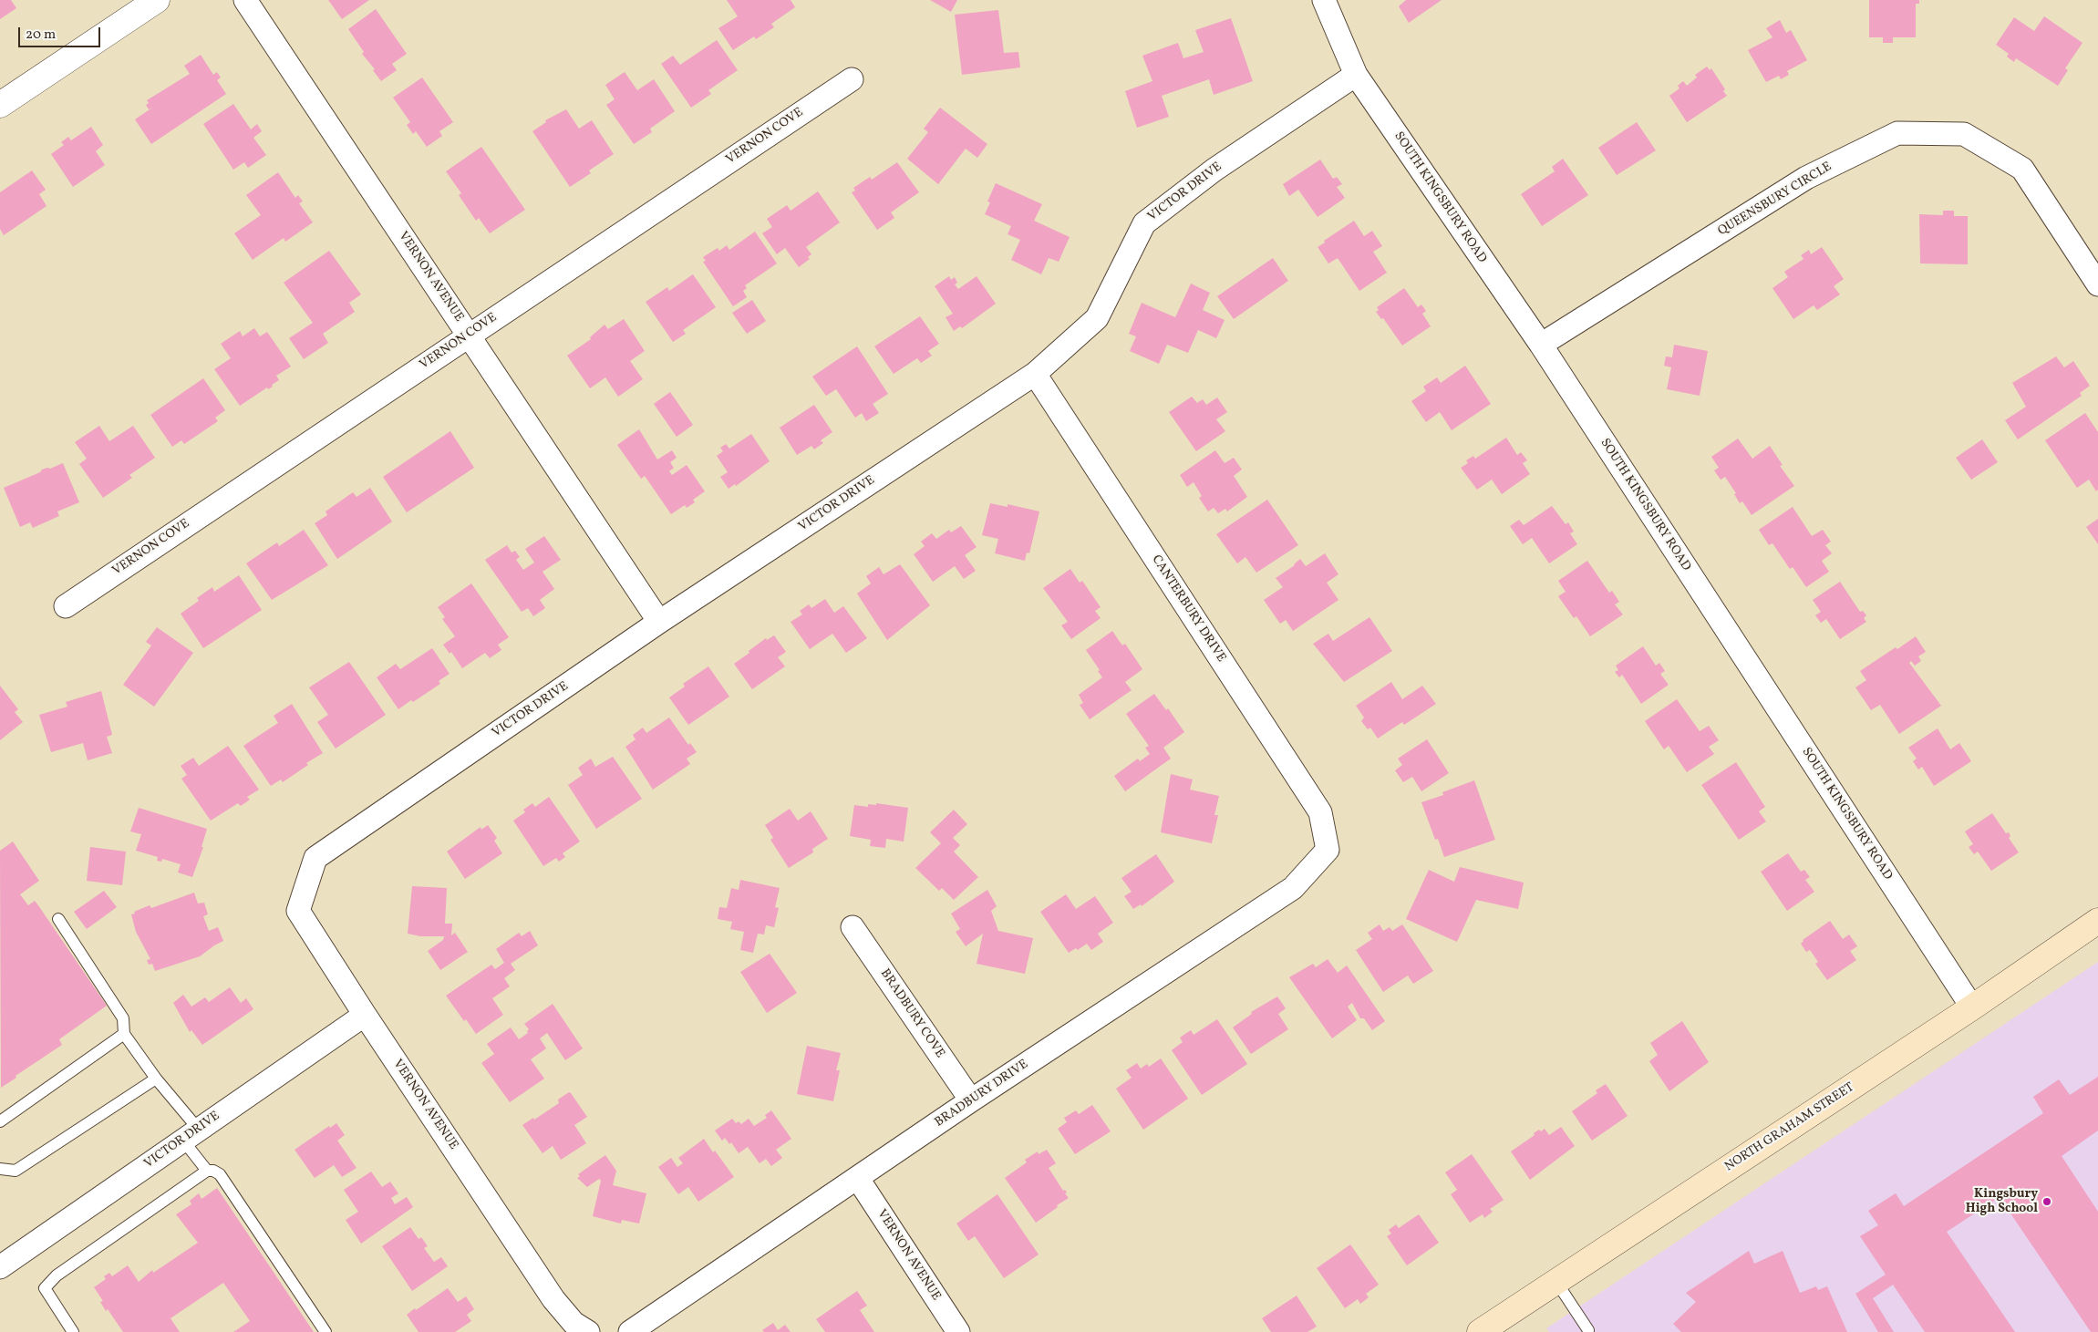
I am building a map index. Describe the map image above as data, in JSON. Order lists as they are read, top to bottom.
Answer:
{
  "streets": {
    "main road": ["NORTH GRAHAM STREET"],
    "street": [
      "VERNON COVE",
      "VICTOR DRIVE",
      "SOUTH KINGSBURY ROAD",
      "QUEENSBURY CIRCLE",
      "VERNON AVENUE",
      "CANTERBURY DRIVE",
      "BRADBURY COVE",
      "BRADBURY DRIVE"
    ]
  },
  "crossings": [
    ["VERNON COVE", "VERNON AVENUE"],
    ["VICTOR DRIVE", "SOUTH KINGSBURY ROAD"],
    ["VICTOR DRIVE", "VERNON AVENUE"],
    ["VICTOR DRIVE", "CANTERBURY DRIVE"],
    ["SOUTH KINGSBURY ROAD", "QUEENSBURY CIRCLE"],
    ["SOUTH KINGSBURY ROAD", "NORTH GRAHAM STREET"],
    ["VERNON AVENUE", "BRADBURY DRIVE"],
    ["CANTERBURY DRIVE", "BRADBURY DRIVE"],
    ["BRADBURY COVE", "BRADBURY DRIVE"]
  ],
  "places": ["Kingsbury High School"],
  "scale_bar": "20 m"
}
